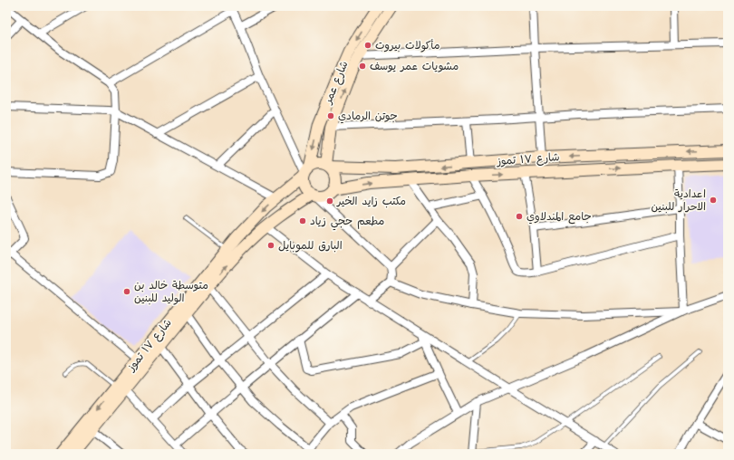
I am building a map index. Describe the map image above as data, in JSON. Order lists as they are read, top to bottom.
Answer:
{
  "streets": {
    "main road": ["شارع عمر", "شارع ١٧ تموز"]
  },
  "crossings": [
    ["شارع عمر", "شارع ١٧ تموز"]
  ],
  "places": [
    "مأكولات بيروت",
    "مشويات عمر يوسف",
    "جوتن الرمادي",
    "اعدادية الاحرار للبنين",
    "مكتب زايد الخير",
    "جامع المندلاوي",
    "مطعم حجي زياد",
    "البارق للموبايل",
    "متوسطة خالد بن الوليد للبنين"
  ]
}
